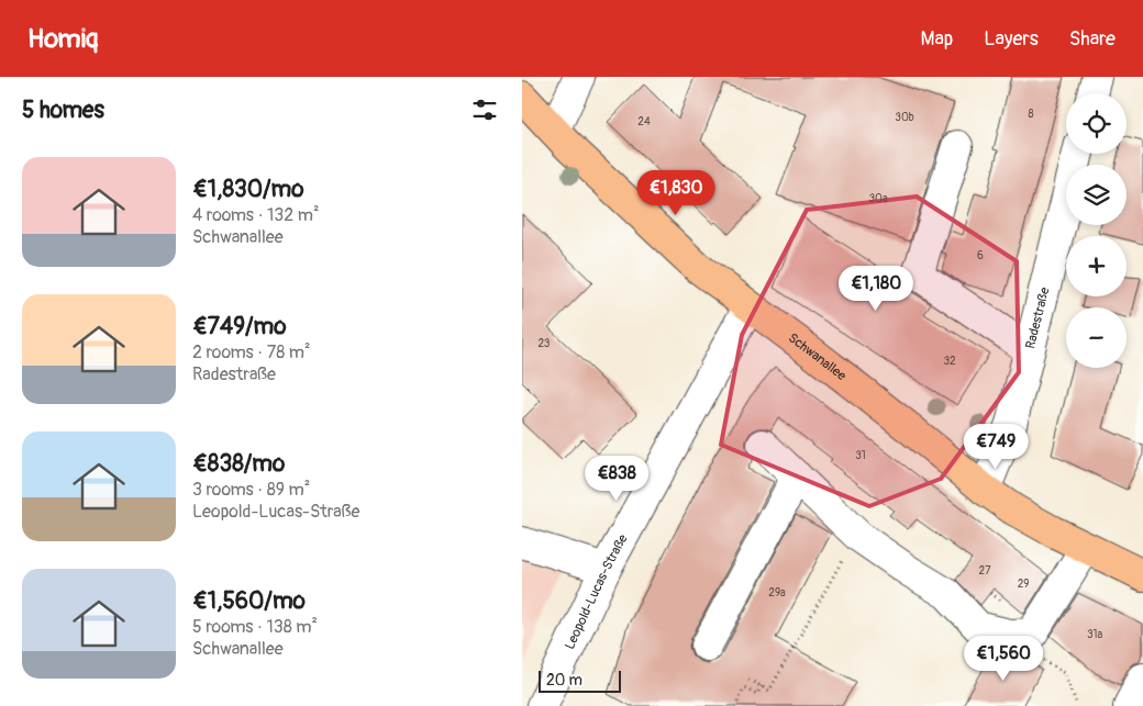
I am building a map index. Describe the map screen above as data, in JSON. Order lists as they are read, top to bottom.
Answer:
{
  "streets": {
    "main road": ["Schwanallee"],
    "street": ["Radestraße", "Leopold-Lucas-Straße"]
  },
  "crossings": [
    ["Radestraße", "Schwanallee"],
    ["Schwanallee", "Leopold-Lucas-Straße"]
  ],
  "house_numbers": [
    "8",
    "30b",
    "24",
    "30a",
    "6",
    "23",
    "32",
    "31",
    "27",
    "29",
    "29a",
    "31a"
  ],
  "scale_bar": "20 m",
  "page": {
    "header": "Homiq",
    "nav": ["Map", "Layers", "Share"],
    "heading": "5 homes",
    "map_buttons": ["+", "−"],
    "list": [
      {
        "name": "€1,830/mo",
        "note": "4 rooms · 132 m² · Schwanallee"
      },
      {
        "name": "€749/mo",
        "note": "2 rooms · 78 m² · Radestraße"
      },
      {
        "name": "€838/mo",
        "note": "3 rooms · 89 m² · Leopold-Lucas-Straße"
      },
      {
        "name": "€1,560/mo",
        "note": "5 rooms · 138 m² · Schwanallee"
      }
    ],
    "price": [
      "€1,830",
      "€1,180",
      "€749",
      "€838",
      "€1,560"
    ],
    "scale": "20 m"
  }
}
